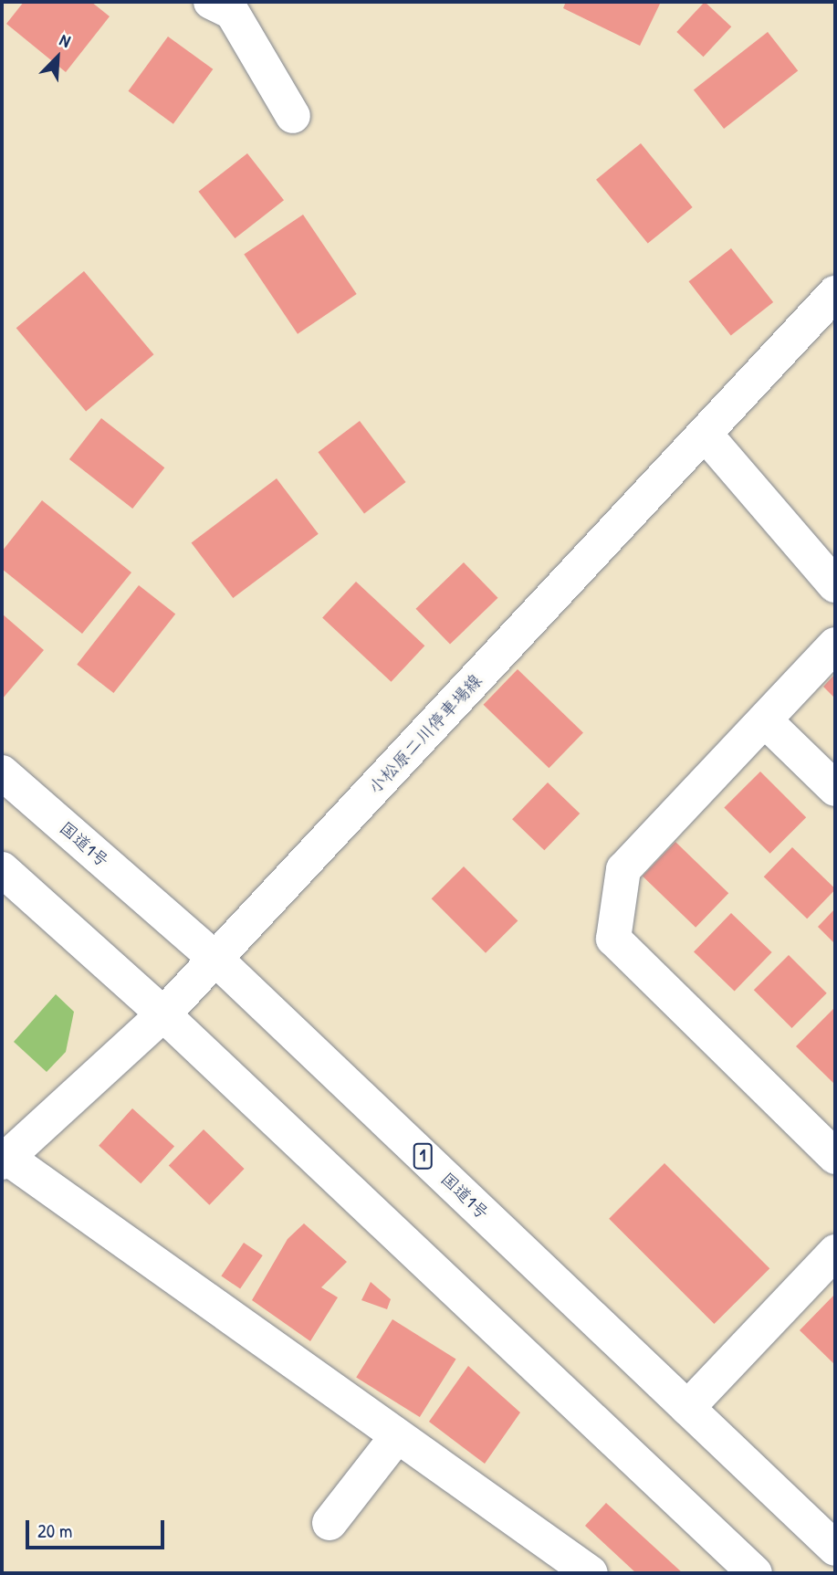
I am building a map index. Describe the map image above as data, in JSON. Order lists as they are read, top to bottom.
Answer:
{
  "streets": {
    "main road": ["小松原二川停車場線", "国道1号", "1"]
  },
  "crossings": [
    ["小松原二川停車場線", "国道1号"]
  ],
  "scale_bar": "20 m",
  "north": "top right"
}
